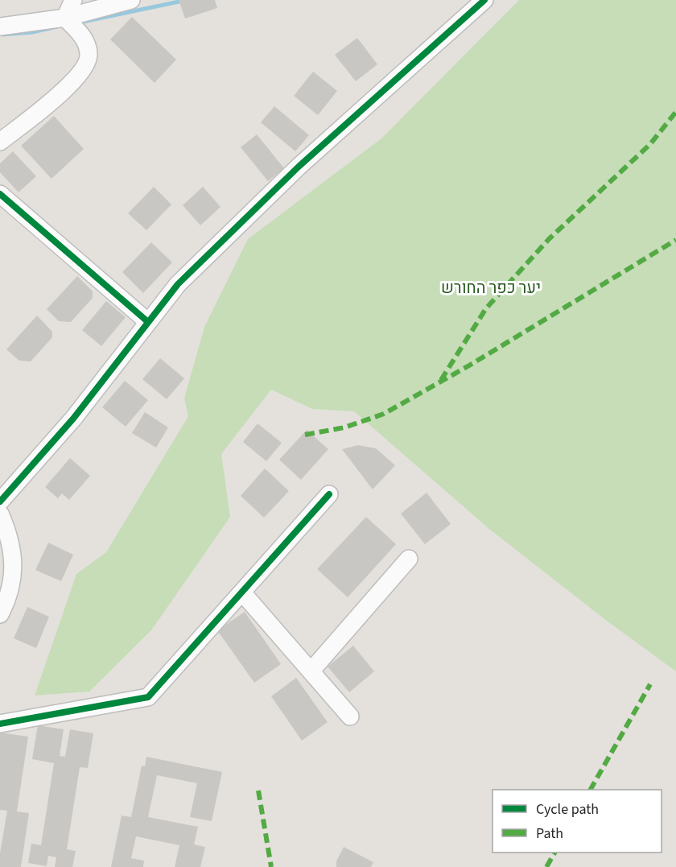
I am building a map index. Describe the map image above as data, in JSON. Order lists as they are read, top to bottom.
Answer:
{
  "parks": ["יער כפר החורש"],
  "legend": ["Cycle path", "Path"]
}
